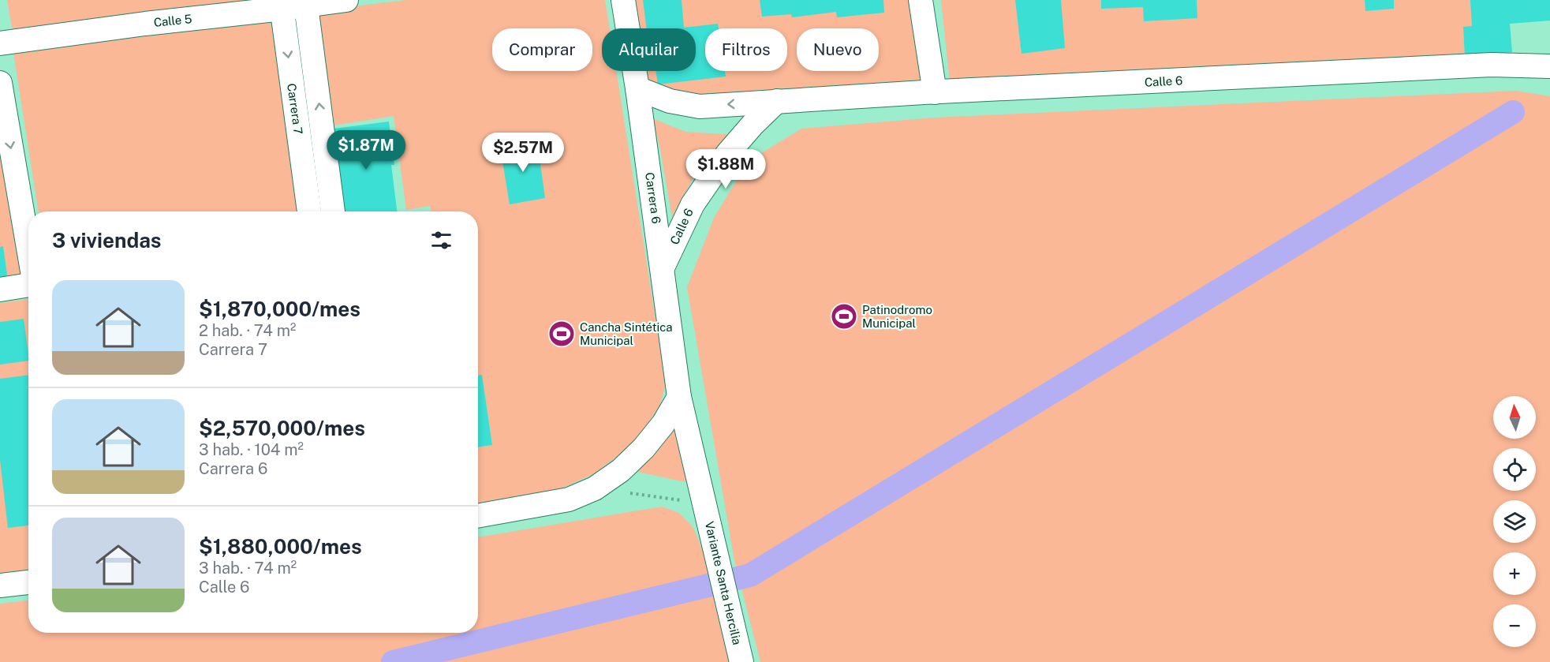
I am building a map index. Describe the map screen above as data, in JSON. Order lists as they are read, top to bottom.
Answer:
{
  "streets": {
    "street": [
      "Calle 5",
      "Calle 6",
      "Carrera 7",
      "Carrera 6",
      "Variante Santa Hercilia"
    ]
  },
  "crossings": [
    ["Calle 5", "Carrera 7"],
    ["Calle 6", "Carrera 6"],
    ["Carrera 6", "Variante Santa Hercilia"]
  ],
  "places": {
    "sports": ["Patinodromo Municipal", "Cancha Sintética Municipal"]
  },
  "north": "top",
  "page": {
    "chip": [
      "Comprar",
      "Alquilar",
      "Filtros",
      "Nuevo"
    ],
    "price": ["$1.87M", "$2.57M", "$1.88M"],
    "heading": "3 viviendas",
    "list": [
      {
        "name": "$1,870,000/mes",
        "note": "2 hab. · 74 m² · Carrera 7"
      },
      {
        "name": "$2,570,000/mes",
        "note": "3 hab. · 104 m² · Carrera 6"
      },
      {
        "name": "$1,880,000/mes",
        "note": "3 hab. · 74 m² · Calle 6"
      }
    ],
    "map_buttons": ["+", "−"]
  }
}
